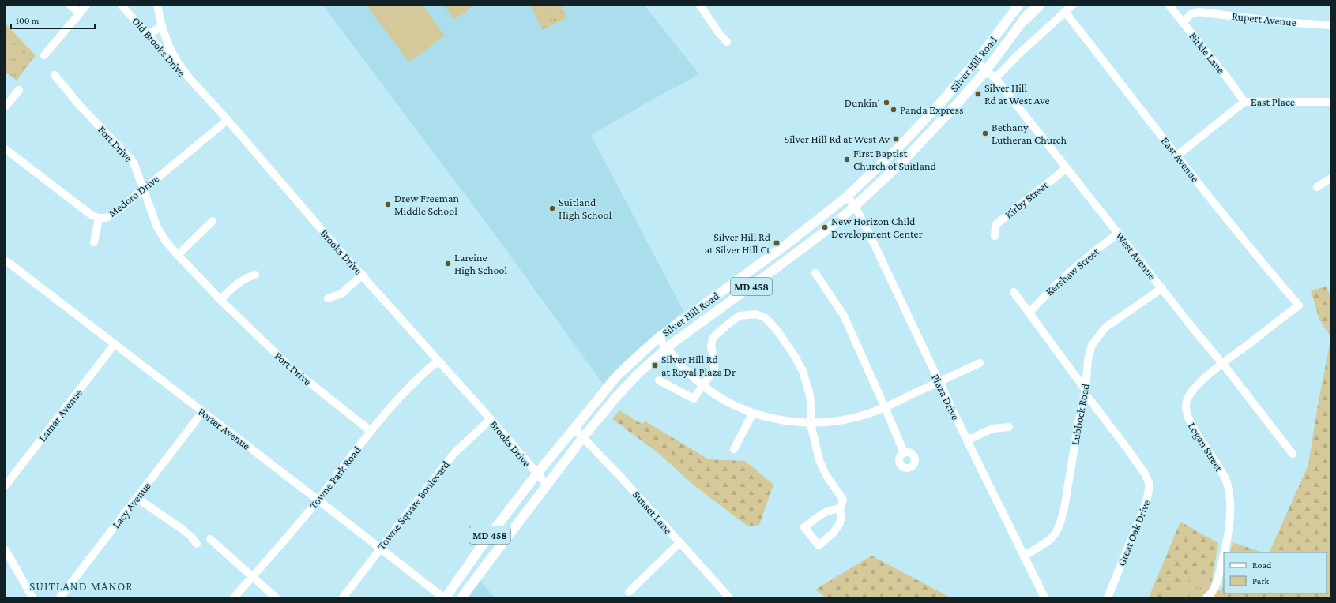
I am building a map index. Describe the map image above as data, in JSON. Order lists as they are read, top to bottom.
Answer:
{
  "streets": {
    "main road": ["Silver Hill Road", "MD 458"],
    "street": [
      "Rupert Avenue",
      "Old Brooks Drive",
      "Birkle Lane",
      "East Place",
      "Fort Drive",
      "East Avenue",
      "Medoro Drive",
      "Kirby Street",
      "Brooks Drive",
      "West Avenue",
      "Kershaw Street",
      "Plaza Drive",
      "Lubbock Road",
      "Lamar Avenue",
      "Porter Avenue",
      "Logan Street",
      "Towne Park Road",
      "Lacy Avenue",
      "Towne Square Boulevard",
      "Sunset Lane",
      "Great Oak Drive"
    ]
  },
  "crossings": [
    ["Rupert Avenue", "Birkle Lane"],
    ["Old Brooks Drive", "Brooks Drive"],
    ["Birkle Lane", "East Place"],
    ["Silver Hill Road", "Brooks Drive"],
    ["Silver Hill Road", "West Avenue"],
    ["Silver Hill Road", "Plaza Drive"],
    ["Silver Hill Road", "Porter Avenue"],
    ["Silver Hill Road", "Sunset Lane"],
    ["East Place", "East Avenue"],
    ["Fort Drive", "Medoro Drive"],
    ["Fort Drive", "Towne Park Road"],
    ["East Avenue", "Logan Street"],
    ["Medoro Drive", "Brooks Drive"],
    ["Kirby Street", "West Avenue"],
    ["Brooks Drive", "Towne Park Road"],
    ["Brooks Drive", "Towne Square Boulevard"],
    ["West Avenue", "Kershaw Street"],
    ["West Avenue", "Lubbock Road"],
    ["West Avenue", "Logan Street"],
    ["Kershaw Street", "Great Oak Drive"],
    ["Plaza Drive", "Lubbock Road"],
    ["Lubbock Road", "Great Oak Drive"],
    ["Lamar Avenue", "Porter Avenue"],
    ["Porter Avenue", "Towne Park Road"],
    ["Porter Avenue", "Lacy Avenue"],
    ["Porter Avenue", "Towne Square Boulevard"]
  ],
  "districts": ["SUITLAND MANOR"],
  "places": {
    "transit": [
      "Silver Hill Rd at West Ave",
      "Silver Hill Rd at West Av",
      "Silver Hill Rd at Silver Hill Ct",
      "Silver Hill Rd at Royal Plaza Dr"
    ],
    "other": [
      "Dunkin'",
      "Panda Express",
      "Bethany Lutheran Church",
      "First Baptist Church of Suitland",
      "Drew Freeman Middle School",
      "Suitland High School",
      "New Horizon Child Development Center",
      "Lareine High School"
    ]
  },
  "legend": ["Road", "Park"],
  "scale_bar": "100 m"
}
